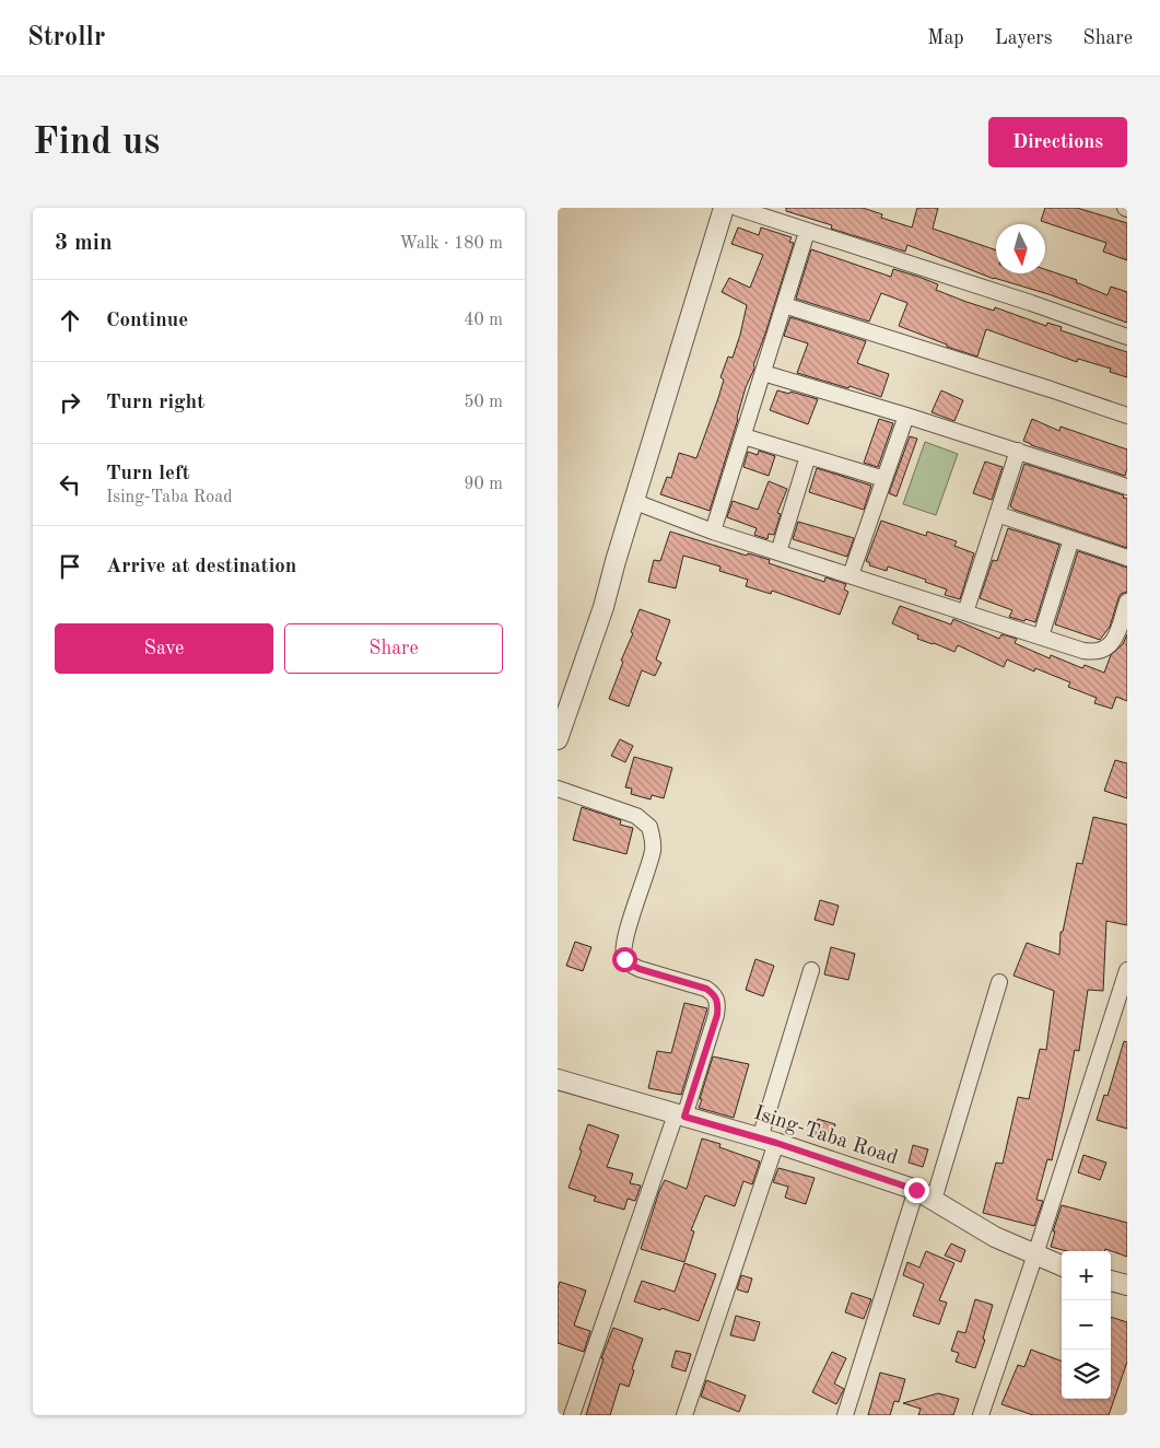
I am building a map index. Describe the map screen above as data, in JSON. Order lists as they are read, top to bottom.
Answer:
{
  "streets": {
    "street": ["Ising-Taba Road"]
  },
  "north": "bottom",
  "page": {
    "header": "Strollr",
    "nav": ["Map", "Layers", "Share"],
    "buttons": [
      "Directions",
      ["Save", "Share"]
    ],
    "title": "Find us",
    "heading": ["3 min", "Walk · 180 m"],
    "list": [
      ["Continue", "40 m"],
      ["Turn right", "50 m"],
      ["Turn left", "Ising-Taba Road", "90 m"],
      "Arrive at destination"
    ],
    "map_buttons": ["+", "−"]
  }
}
